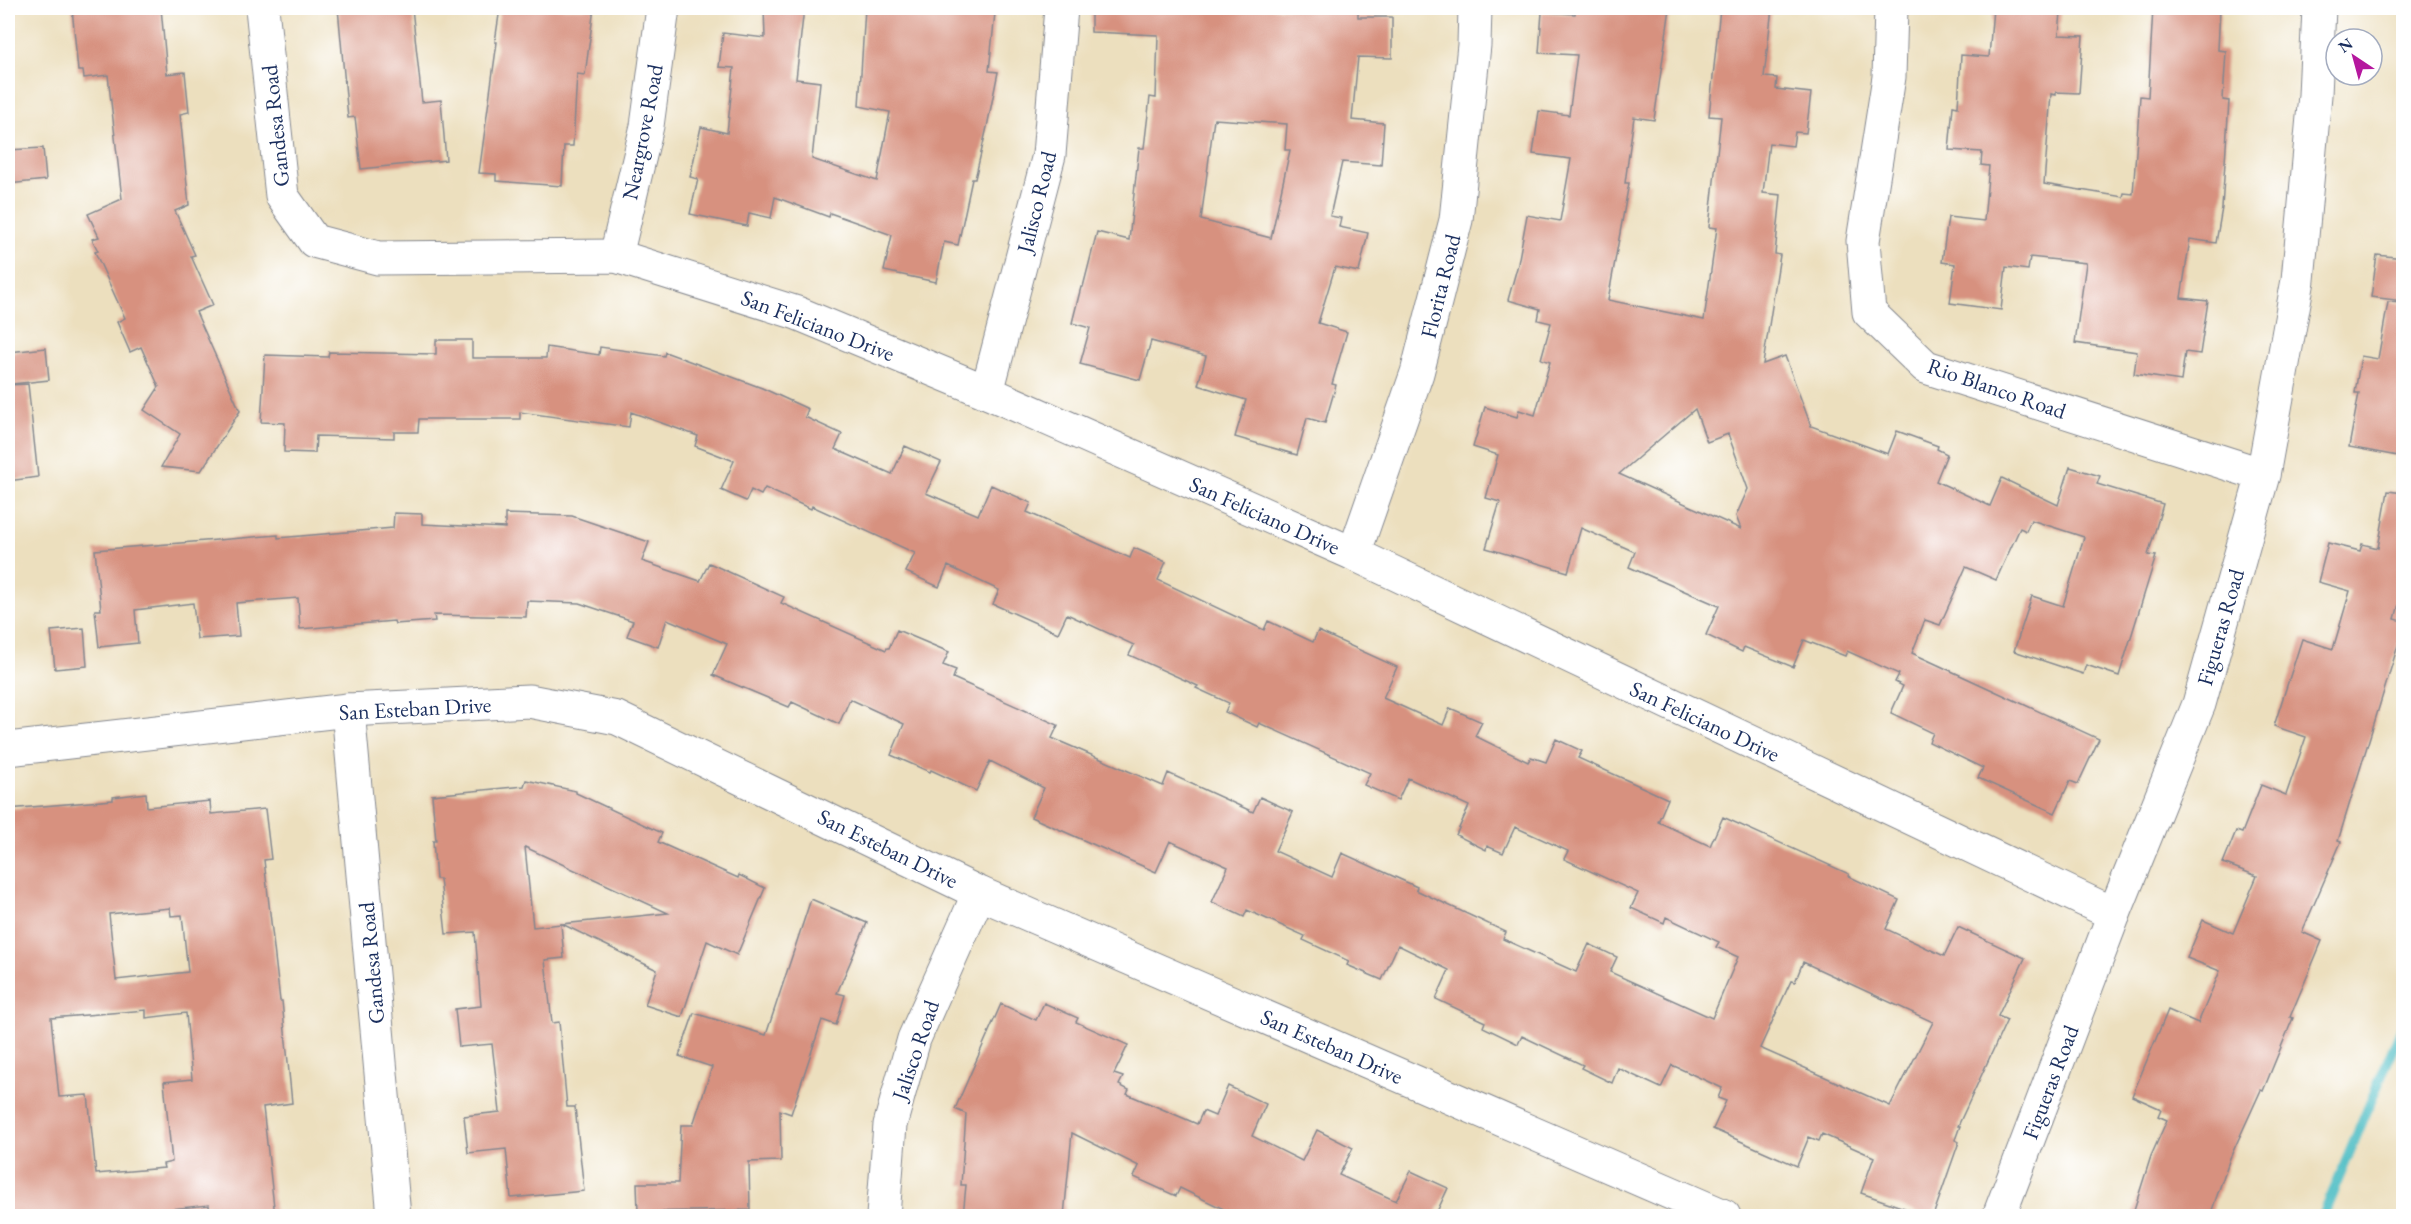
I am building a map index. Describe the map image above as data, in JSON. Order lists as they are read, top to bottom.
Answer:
{
  "streets": {
    "street": [
      "Gandesa Road",
      "Neargrove Road",
      "Jalisco Road",
      "Florita Road",
      "San Feliciano Drive",
      "Rio Blanco Road",
      "Figueras Road",
      "San Esteban Drive"
    ]
  },
  "crossings": [
    ["Gandesa Road", "San Feliciano Drive"],
    ["Gandesa Road", "San Esteban Drive"],
    ["Neargrove Road", "San Feliciano Drive"],
    ["Jalisco Road", "San Feliciano Drive"],
    ["Jalisco Road", "San Esteban Drive"],
    ["Florita Road", "San Feliciano Drive"],
    ["San Feliciano Drive", "Figueras Road"],
    ["Rio Blanco Road", "Figueras Road"]
  ],
  "north": "top left"
}
